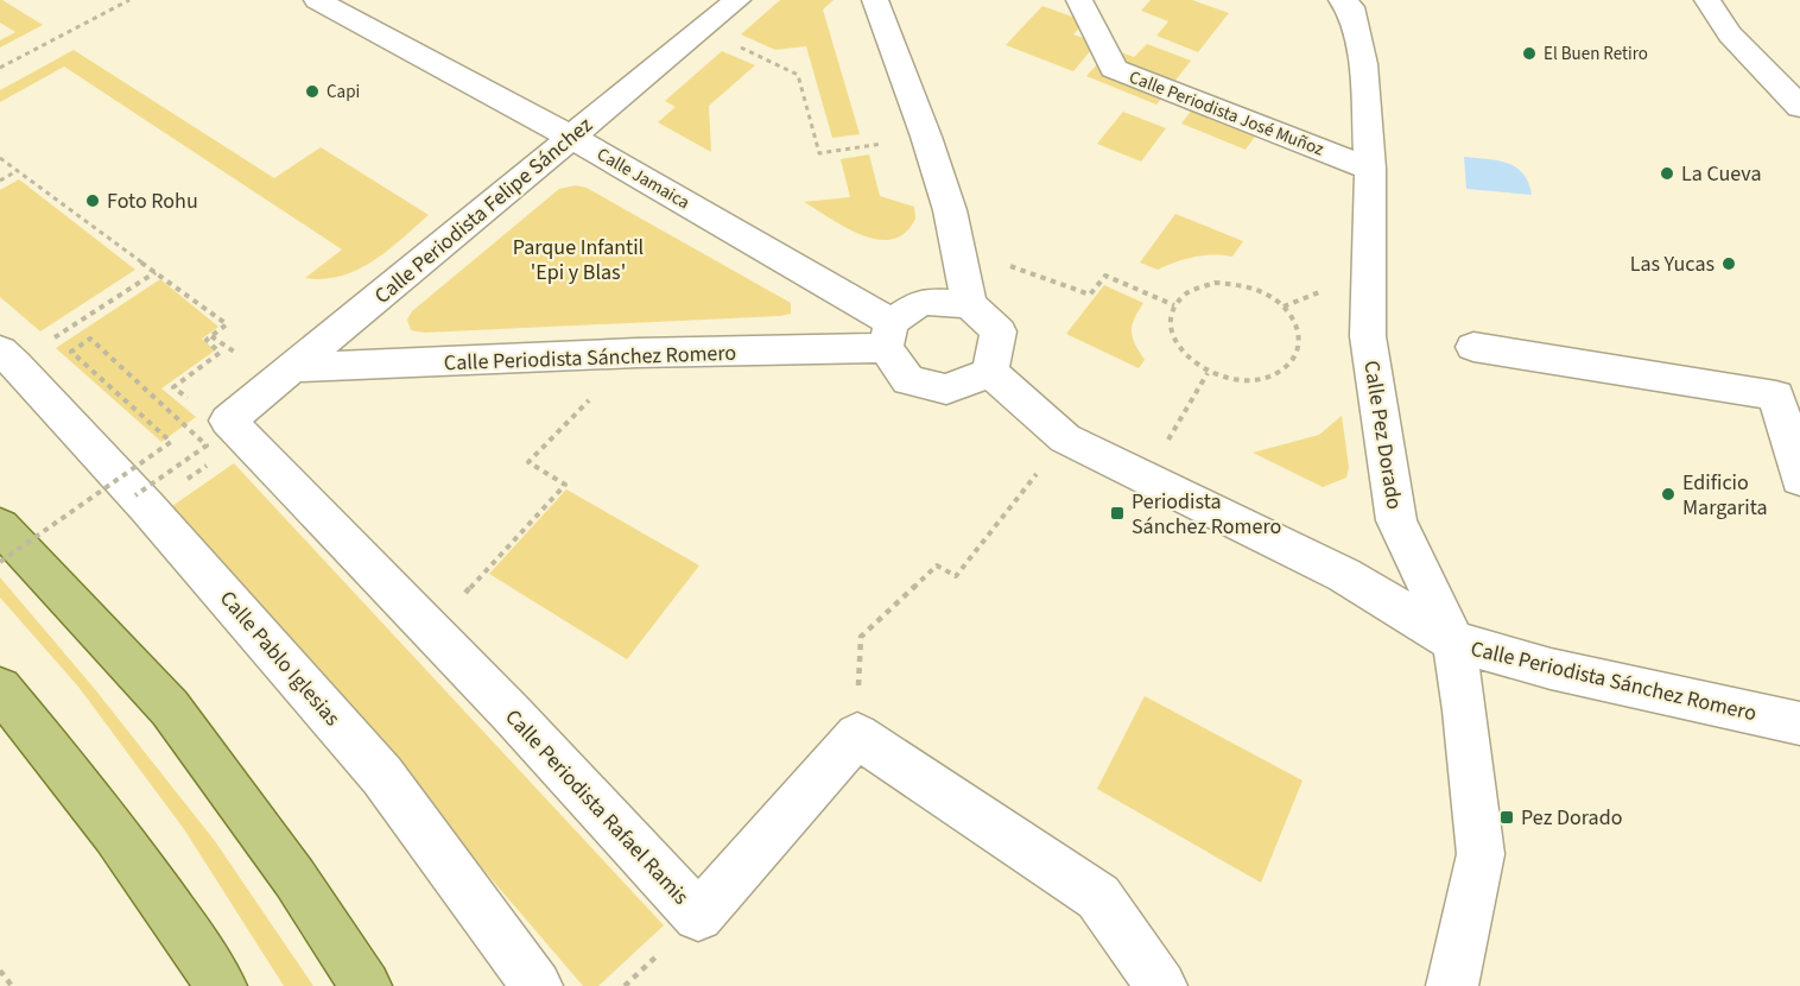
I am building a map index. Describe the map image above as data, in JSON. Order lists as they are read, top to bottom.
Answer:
{
  "streets": {
    "street": [
      "Calle Periodista José Muñoz",
      "Calle Jamaica",
      "Calle Periodista Felipe Sánchez",
      "Calle Periodista Sánchez Romero",
      "Calle Pez Dorado",
      "Calle Pablo Iglesias",
      "Calle Periodista Rafael Ramis"
    ]
  },
  "crossings": [
    ["Calle Periodista José Muñoz", "Calle Pez Dorado"],
    ["Calle Jamaica", "Calle Periodista Felipe Sánchez"],
    ["Calle Jamaica", "Calle Periodista Sánchez Romero"],
    ["Calle Periodista Felipe Sánchez", "Calle Periodista Sánchez Romero"],
    ["Calle Periodista Felipe Sánchez", "Calle Periodista Rafael Ramis"],
    ["Calle Periodista Sánchez Romero", "Calle Pez Dorado"]
  ],
  "parks": ["Parque Infantil 'Epi y Blas'"],
  "places": {
    "other": [
      "El Buen Retiro",
      "Capi",
      "La Cueva",
      "Foto Rohu",
      "Las Yucas",
      "Edificio Margarita"
    ],
    "transit": ["Periodista Sánchez Romero", "Pez Dorado"]
  }
}
